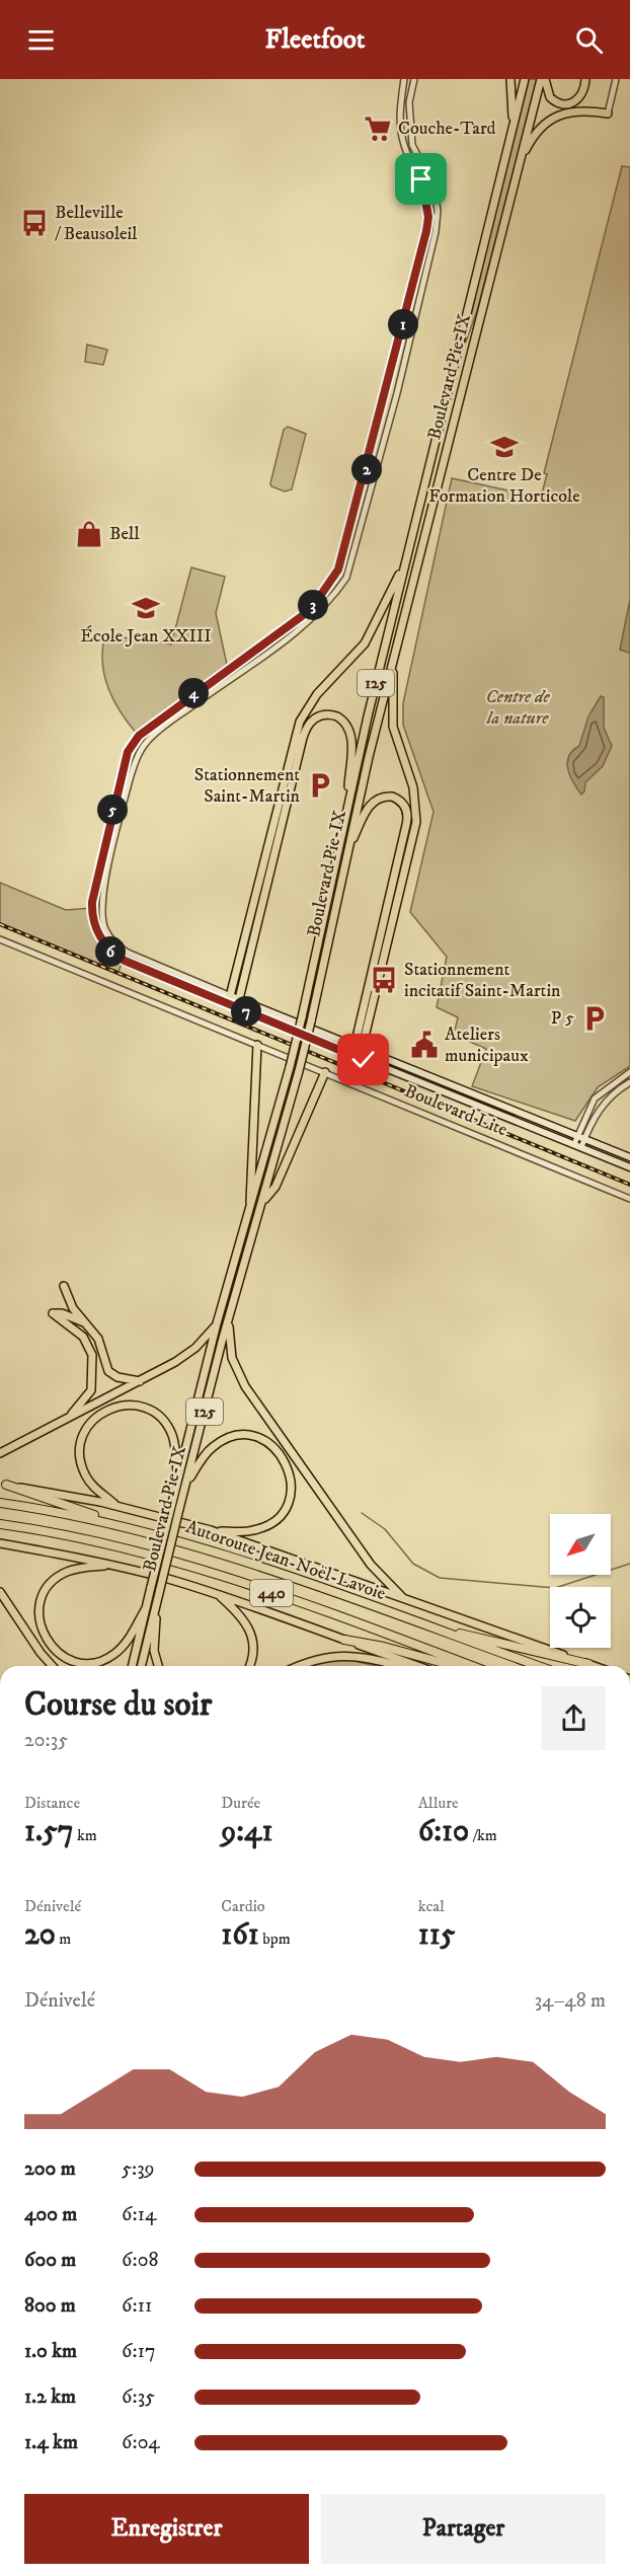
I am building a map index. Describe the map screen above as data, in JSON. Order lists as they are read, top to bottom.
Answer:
{
  "streets": {
    "highway": ["Autoroute Jean-Noël-Lavoie", "440"],
    "main road": ["Boulevard Pie-IX", "125"],
    "street": ["Boulevard Lite"]
  },
  "parks": ["Centre de la nature"],
  "places": {
    "supermarket": ["Couche-Tard"],
    "bus stop": ["Belleville / Beausoleil", "Stationnement incitatif Saint-Martin"],
    "school or university": ["Centre De Formation Horticole", "École Jean XXIII"],
    "shop": ["Bell"],
    "parking": ["Stationnement Saint-Martin", "P 5"],
    "public building": ["Ateliers municipaux"]
  },
  "north": "bottom left",
  "page": {
    "header": "Fleetfoot",
    "pins": [
      "1",
      "2",
      "3",
      "4",
      "5",
      "6",
      "7"
    ],
    "heading": ["Course du soir", "20:35"],
    "stats": [
      ["Distance", "1.57 km"],
      ["Durée", "9:41"],
      ["Allure", "6:10 /km"],
      ["Dénivelé", "20 m"],
      ["Cardio", "161 bpm"],
      ["kcal", "115"]
    ],
    "chart": ["Dénivelé", "34–48 m"],
    "list": [
      {
        "name": "200 m",
        "note": "5:39"
      },
      {
        "name": "400 m",
        "note": "6:14"
      },
      {
        "name": "600 m",
        "note": "6:08"
      },
      {
        "name": "800 m",
        "note": "6:11"
      },
      {
        "name": "1.0 km",
        "note": "6:17"
      },
      {
        "name": "1.2 km",
        "note": "6:35"
      },
      {
        "name": "1.4 km",
        "note": "6:04"
      }
    ],
    "buttons": ["Enregistrer", "Partager"]
  }
}
